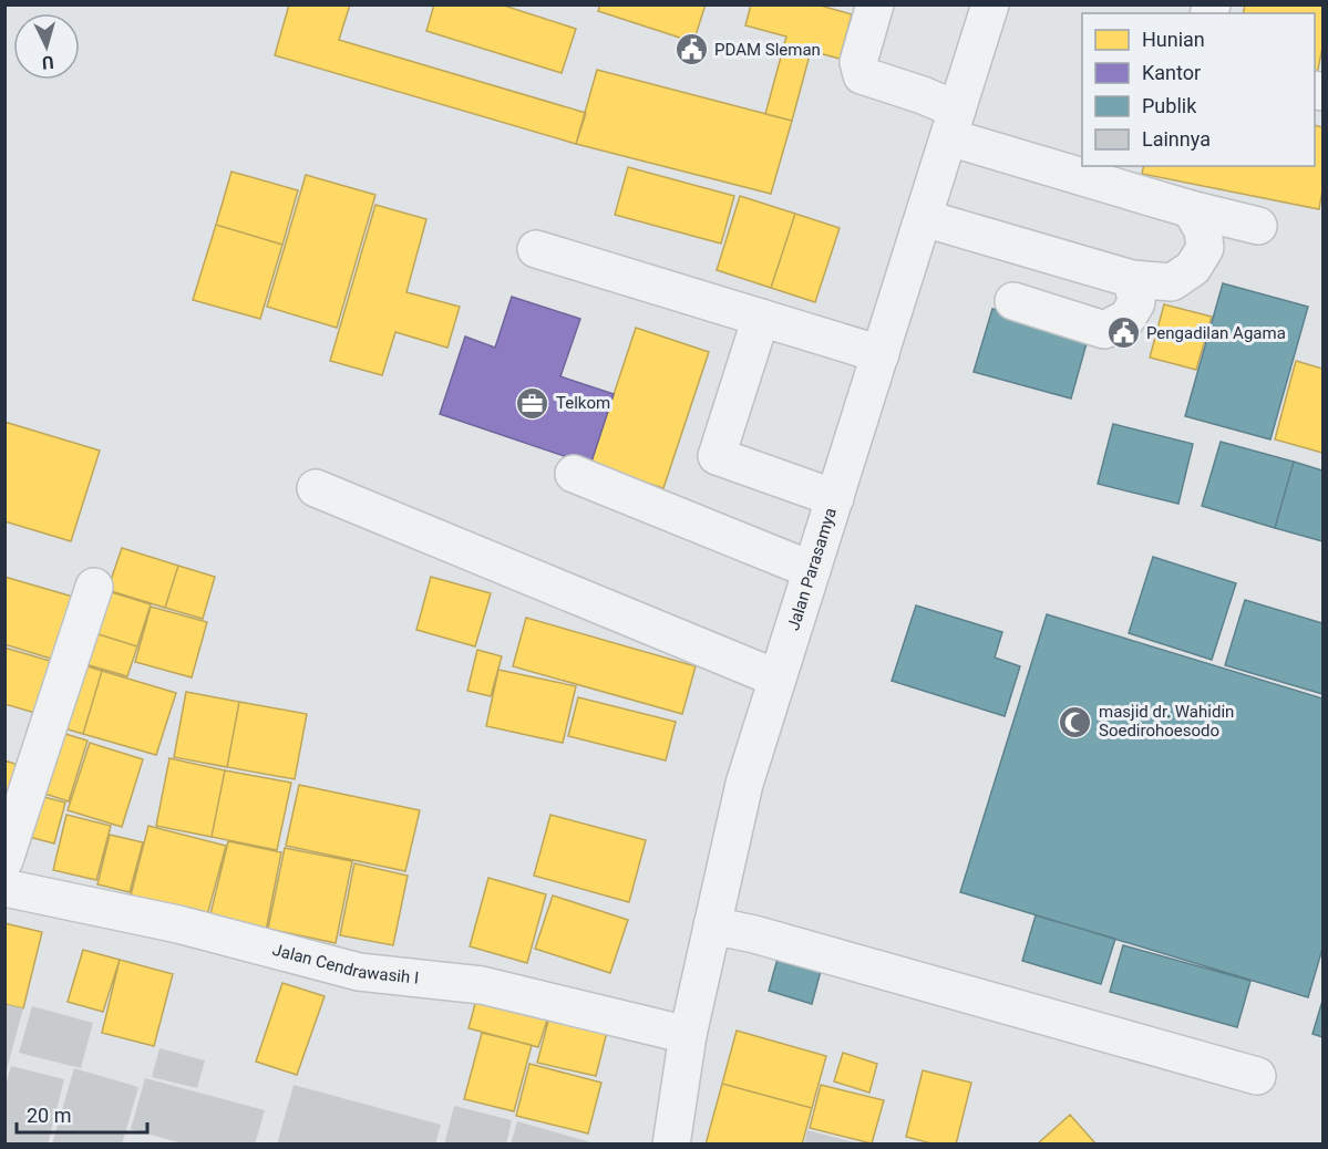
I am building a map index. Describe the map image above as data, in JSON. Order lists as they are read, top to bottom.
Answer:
{
  "streets": {
    "street": ["Jalan Parasamya", "Jalan Cendrawasih I"]
  },
  "crossings": [
    ["Jalan Parasamya", "Jalan Cendrawasih I"]
  ],
  "places": {
    "public building": ["PDAM Sleman", "Pengadilan Agama"],
    "office": ["Telkom"],
    "mosque": ["masjid dr. Wahidin Soedirohoesodo"]
  },
  "legend": [
    "Hunian",
    "Kantor",
    "Publik",
    "Lainnya"
  ],
  "scale_bar": "20 m",
  "north": "bottom"
}
